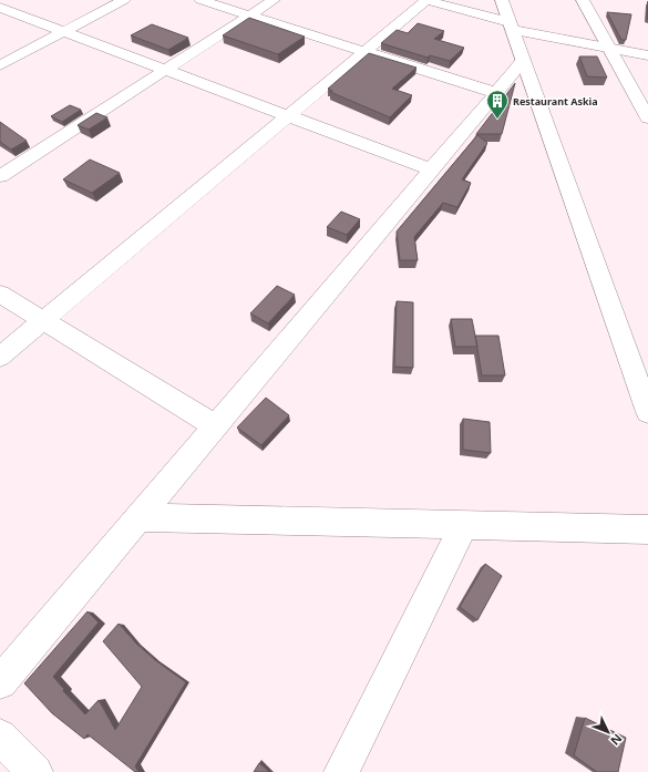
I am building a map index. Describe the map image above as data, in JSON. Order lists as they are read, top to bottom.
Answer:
{
  "places": {
    "building": ["Restaurant Askia"]
  },
  "north": "bottom right"
}
